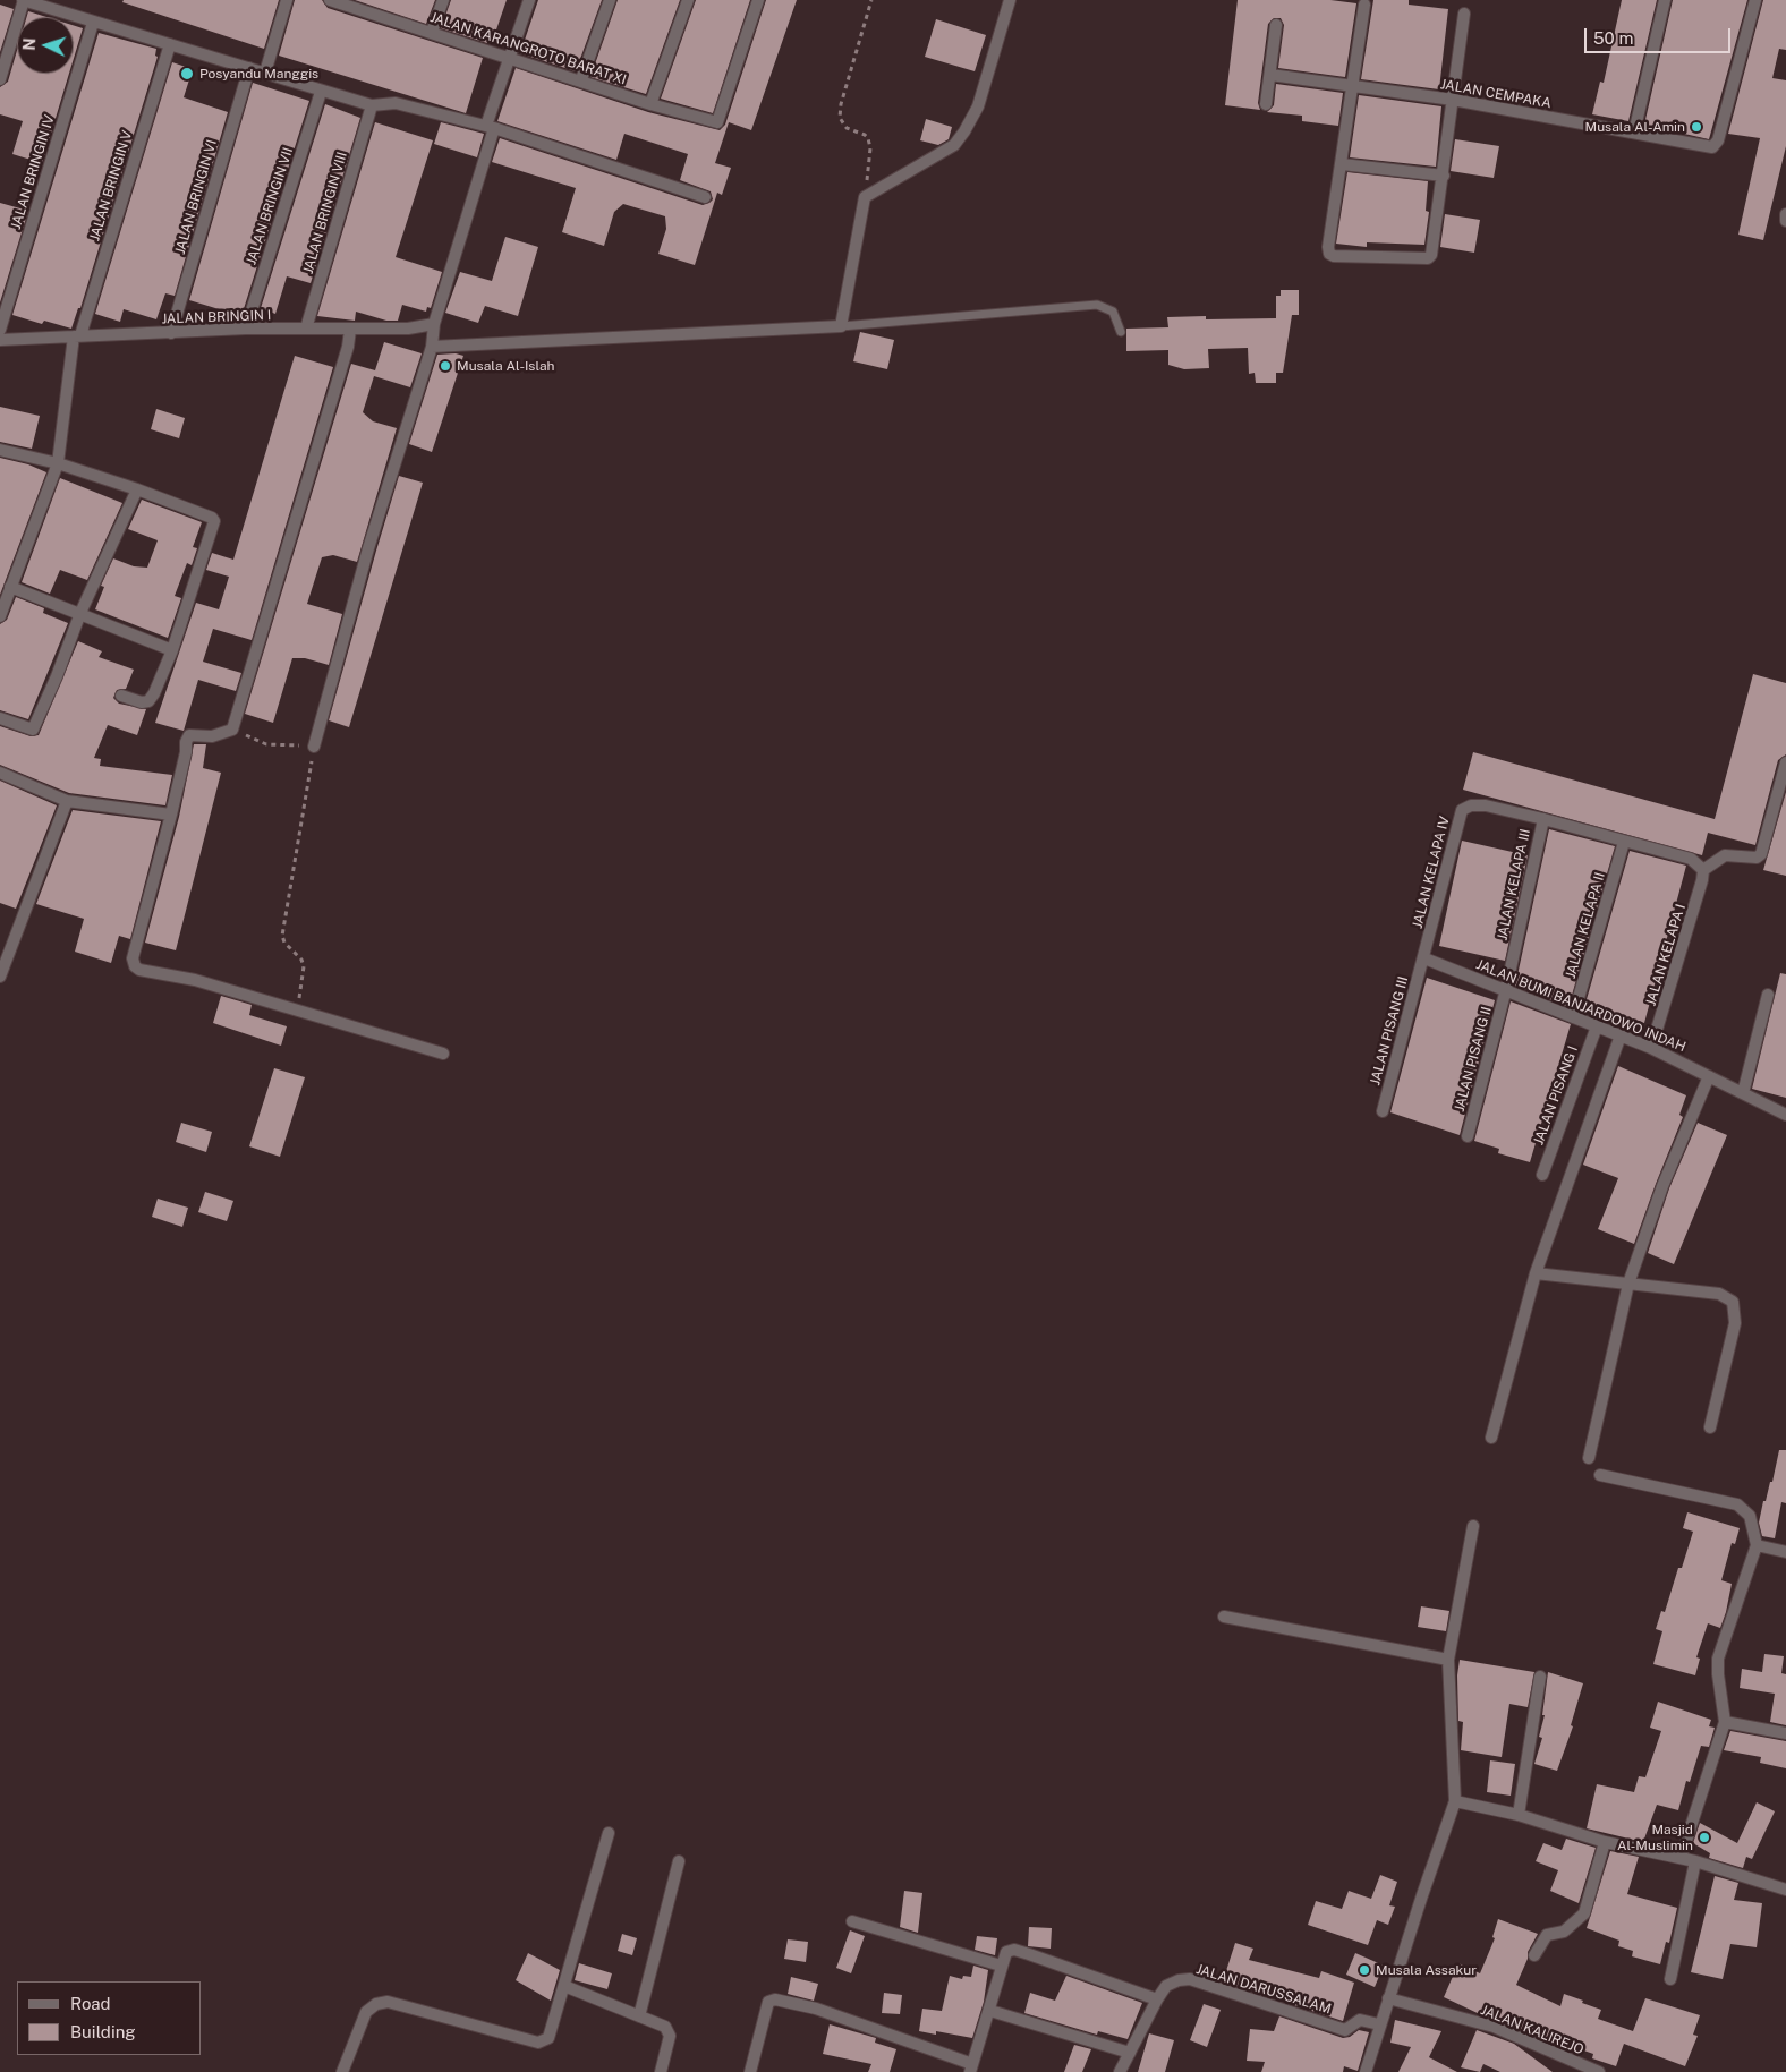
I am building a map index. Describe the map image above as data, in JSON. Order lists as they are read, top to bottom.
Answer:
{
  "streets": {
    "street": [
      "JALAN KARANGROTO BARAT XI",
      "JALAN CEMPAKA",
      "JALAN BRINGIN IV",
      "JALAN BRINGIN V",
      "JALAN BRINGIN VI",
      "JALAN BRINGIN VII",
      "JALAN BRINGIN VIII",
      "JALAN BRINGIN I",
      "JALAN KELAPA IV",
      "JALAN KELAPA III",
      "JALAN KELAPA II",
      "JALAN KELAPA I",
      "JALAN BUMI BANJARDOWO INDAH",
      "JALAN PISANG III",
      "JALAN PISANG II",
      "JALAN PISANG I",
      "JALAN DARUSSALAM",
      "JALAN KALIREJO"
    ]
  },
  "crossings": [
    ["JALAN BRINGIN V", "JALAN BRINGIN I"],
    ["JALAN BRINGIN VI", "JALAN BRINGIN I"],
    ["JALAN BRINGIN VII", "JALAN BRINGIN I"],
    ["JALAN BRINGIN VIII", "JALAN BRINGIN I"],
    ["JALAN KELAPA IV", "JALAN KELAPA III"],
    ["JALAN KELAPA IV", "JALAN BUMI BANJARDOWO INDAH"],
    ["JALAN KELAPA IV", "JALAN PISANG III"],
    ["JALAN KELAPA III", "JALAN BUMI BANJARDOWO INDAH"],
    ["JALAN KELAPA III", "JALAN PISANG II"],
    ["JALAN KELAPA II", "JALAN BUMI BANJARDOWO INDAH"],
    ["JALAN KELAPA I", "JALAN BUMI BANJARDOWO INDAH"],
    ["JALAN BUMI BANJARDOWO INDAH", "JALAN PISANG III"],
    ["JALAN BUMI BANJARDOWO INDAH", "JALAN PISANG II"],
    ["JALAN BUMI BANJARDOWO INDAH", "JALAN PISANG I"]
  ],
  "places": [
    "Posyandu Manggis",
    "Musala Al-Amin",
    "Musala Al-Islah",
    "Masjid Al-Muslimin",
    "Musala Assakur"
  ],
  "legend": ["Road", "Building"],
  "scale_bar": "50 m",
  "north": "left"
}
